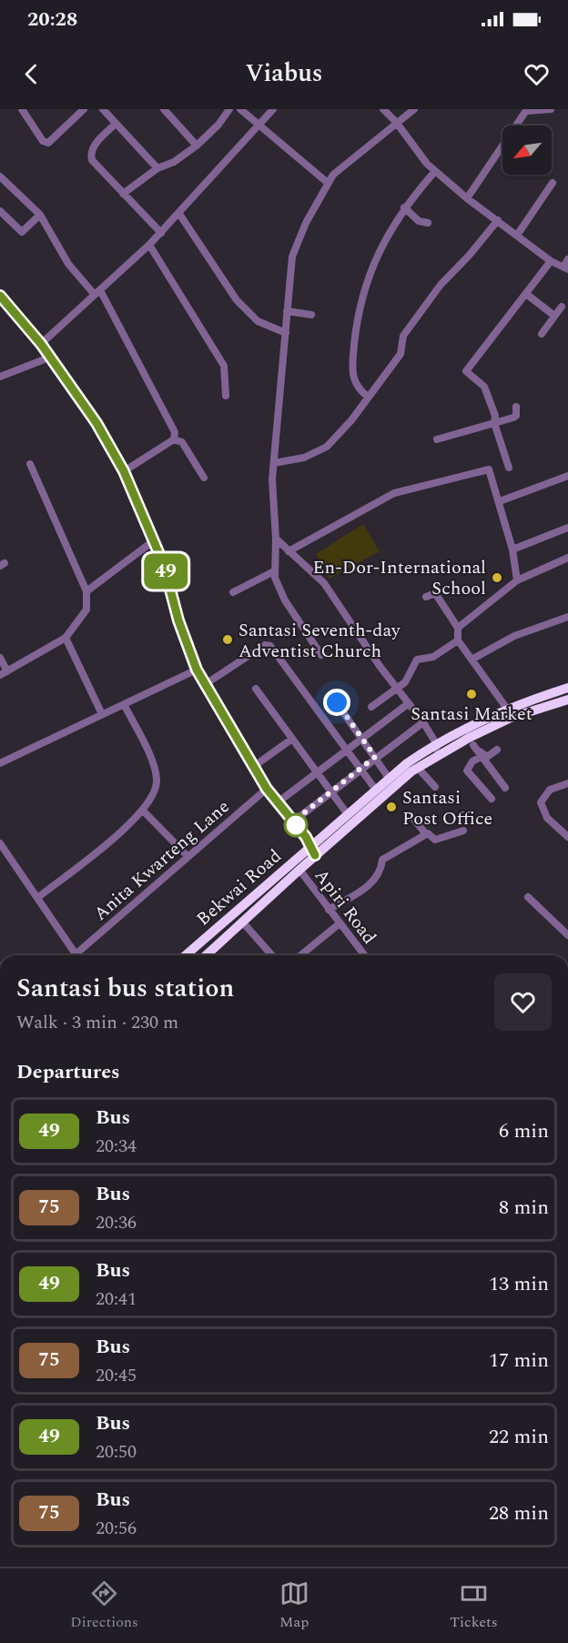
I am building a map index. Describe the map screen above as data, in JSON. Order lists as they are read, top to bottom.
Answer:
{
  "streets": {
    "highway": ["Bekwai Road"],
    "street": ["Anita Kwarteng Lane", "Apiri Road"]
  },
  "crossings": [
    ["Bekwai Road", "Apiri Road"]
  ],
  "places": [
    "En-Dor-International School",
    "Santasi Seventh-day Adventist Church",
    "Santasi Market",
    "Santasi Post Office"
  ],
  "lines": ["bus line 49"],
  "north": "bottom left",
  "page": {
    "status": "20:28",
    "header": "Viabus",
    "on_map": "49",
    "heading": [
      ["Santasi bus station", "Walk · 3 min · 230 m"],
      "Departures"
    ],
    "list": [
      {
        "mark": "49",
        "name": "Bus",
        "note": "20:34",
        "value": "6 min"
      },
      {
        "mark": "75",
        "name": "Bus",
        "note": "20:36",
        "value": "8 min"
      },
      {
        "mark": "49",
        "name": "Bus",
        "note": "20:41",
        "value": "13 min"
      },
      {
        "mark": "75",
        "name": "Bus",
        "note": "20:45",
        "value": "17 min"
      },
      {
        "mark": "49",
        "name": "Bus",
        "note": "20:50",
        "value": "22 min"
      },
      {
        "mark": "75",
        "name": "Bus",
        "note": "20:56",
        "value": "28 min"
      }
    ],
    "tabs": ["Directions", "Map", "Tickets"]
  }
}
